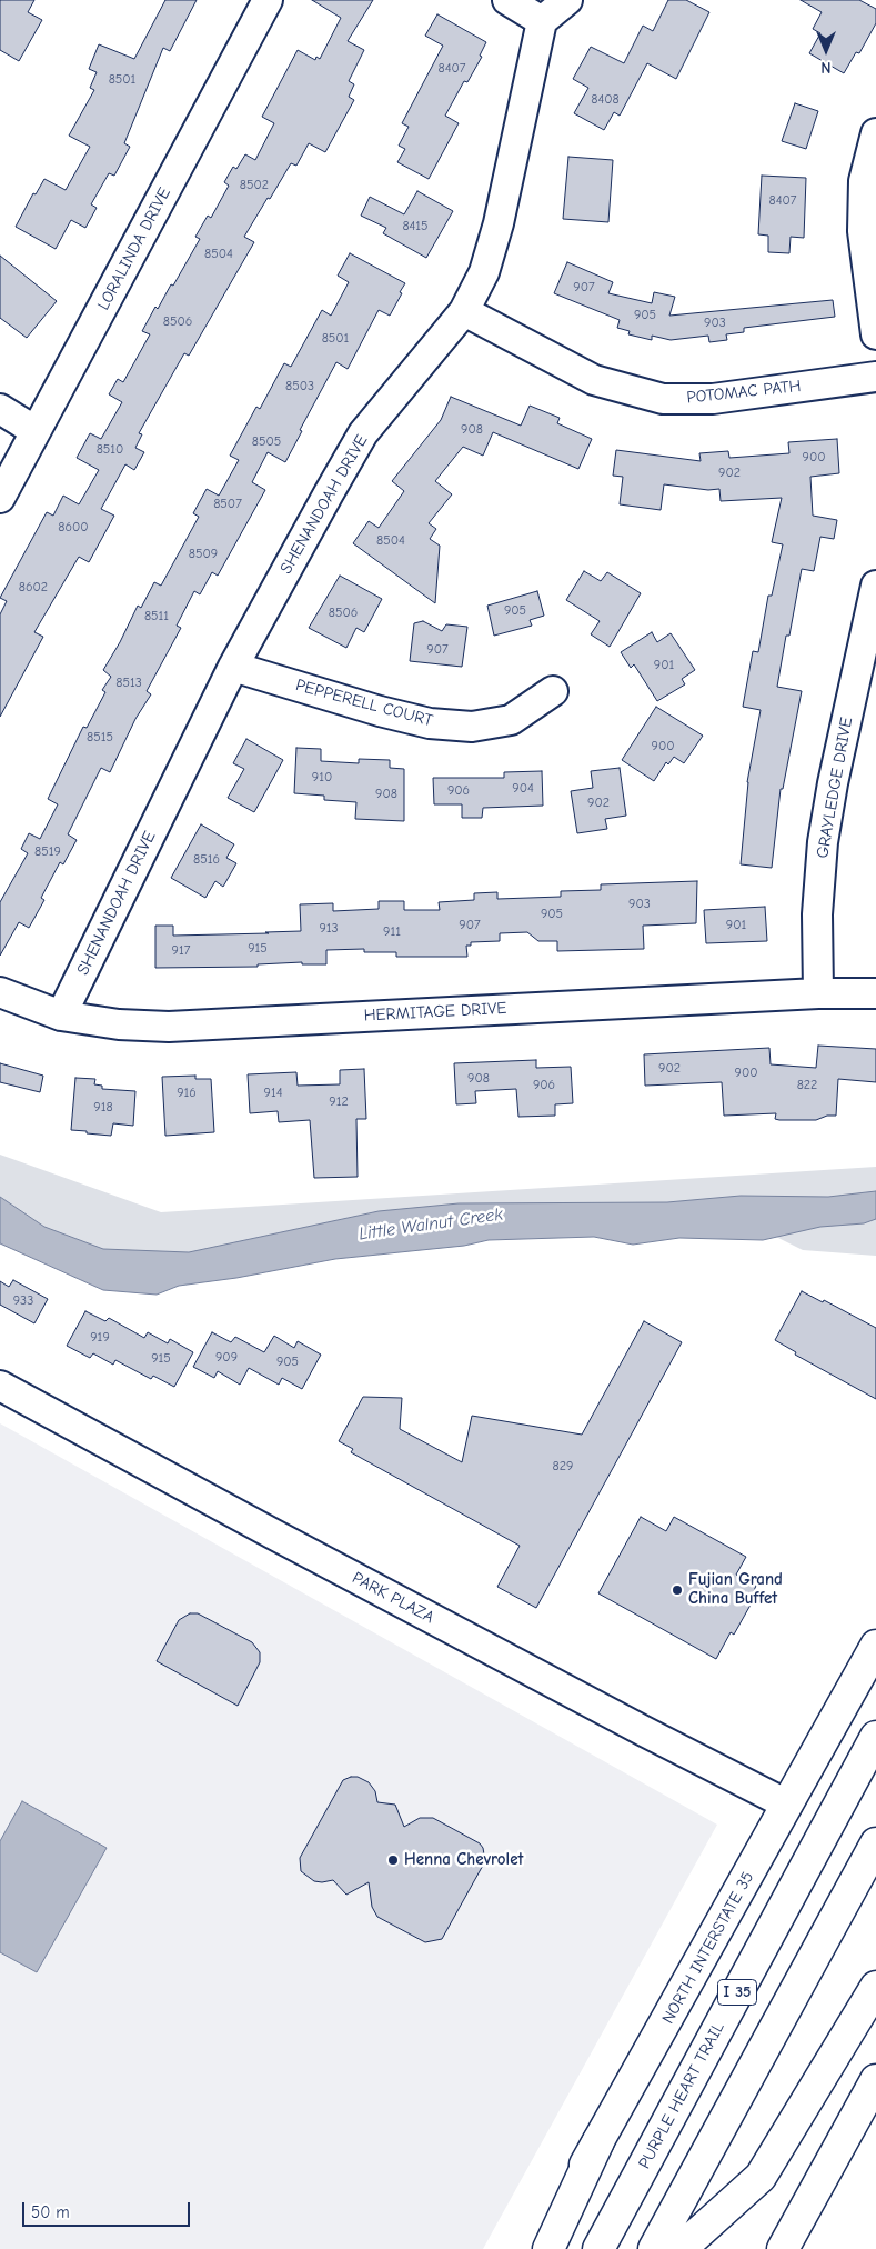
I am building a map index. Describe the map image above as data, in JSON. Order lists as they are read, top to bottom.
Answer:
{
  "streets": {
    "main road": ["NORTH INTERSTATE 35", "I 35", "PURPLE HEART TRAIL"],
    "street": [
      "LORALINDA DRIVE",
      "POTOMAC PATH",
      "SHENANDOAH DRIVE",
      "PEPPERELL COURT",
      "GRAYLEDGE DRIVE",
      "HERMITAGE DRIVE",
      "PARK PLAZA"
    ]
  },
  "crossings": [
    ["POTOMAC PATH", "SHENANDOAH DRIVE"],
    ["SHENANDOAH DRIVE", "PEPPERELL COURT"],
    ["SHENANDOAH DRIVE", "HERMITAGE DRIVE"],
    ["GRAYLEDGE DRIVE", "HERMITAGE DRIVE"],
    ["PARK PLAZA", "NORTH INTERSTATE 35"]
  ],
  "water": ["Little Walnut Creek"],
  "places": ["Fujian Grand China Buffet", "Henna Chevrolet"],
  "house_numbers": [
    "8407",
    "8501",
    "8408",
    "8502",
    "8407",
    "8415",
    "8504",
    "907",
    "905",
    "8506",
    "903",
    "8501",
    "8503",
    "908",
    "8505",
    "8510",
    "900",
    "902",
    "8507",
    "8600",
    "8504",
    "8509",
    "8602",
    "905",
    "8506",
    "8511",
    "907",
    "901",
    "8513",
    "8515",
    "900",
    "910",
    "904",
    "906",
    "908",
    "902",
    "8519",
    "8516",
    "903",
    "905",
    "907",
    "901",
    "913",
    "911",
    "915",
    "917",
    "902",
    "900",
    "908",
    "906",
    "822",
    "916",
    "914",
    "912",
    "918",
    "933",
    "919",
    "909",
    "915",
    "905",
    "829"
  ],
  "scale_bar": "50 m",
  "north": "bottom"
}
